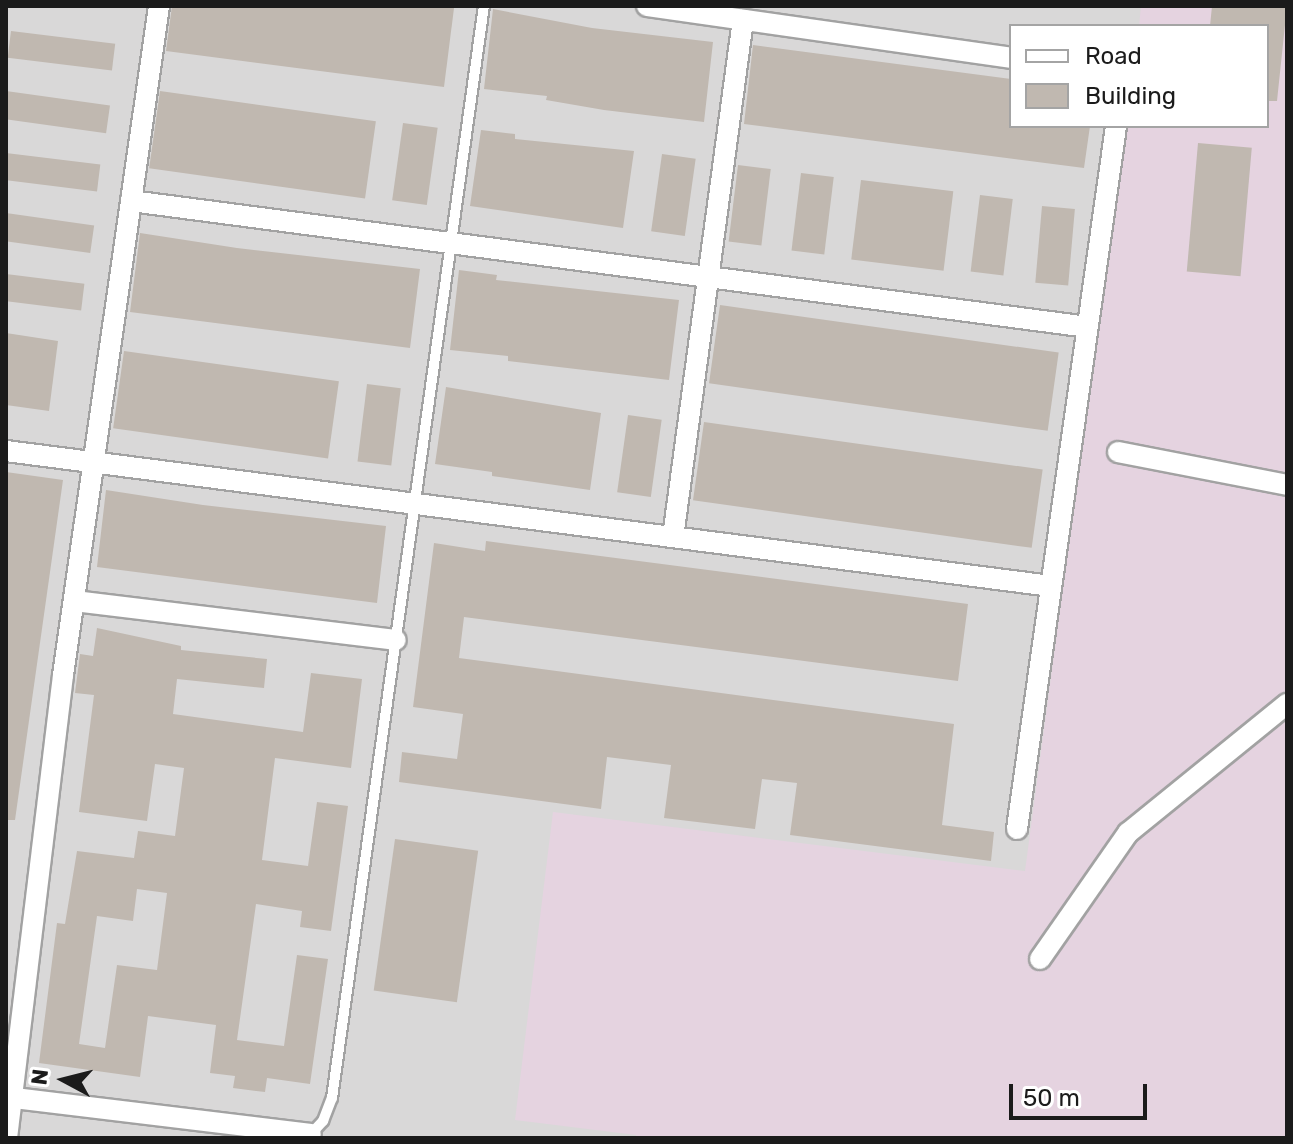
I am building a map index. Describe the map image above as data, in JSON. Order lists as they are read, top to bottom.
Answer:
{
  "legend": ["Road", "Building"],
  "scale_bar": "50 m",
  "north": "left"
}
